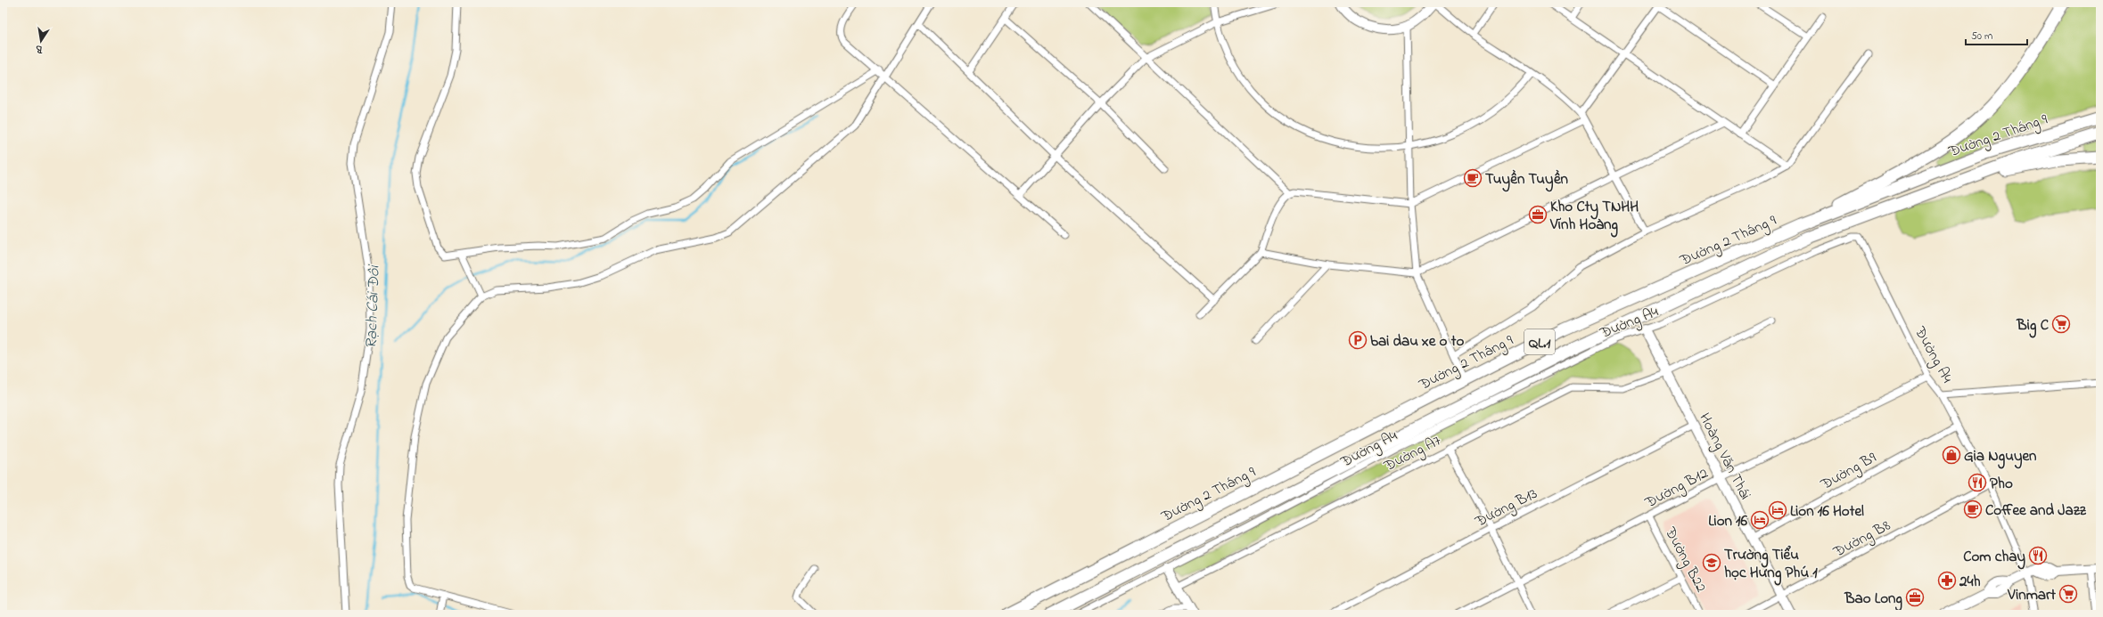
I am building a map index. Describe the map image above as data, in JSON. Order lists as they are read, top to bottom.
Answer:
{
  "streets": {
    "highway": ["Đường 2 Tháng 9", "QL.1"],
    "street": [
      "Đường A4",
      "Đường A7",
      "Hoàng Văn Thái",
      "Đường B9",
      "Đường B12",
      "Đường B13",
      "Đường B8",
      "Đường B22"
    ]
  },
  "crossings": [
    ["Đường A4", "Hoàng Văn Thái"],
    ["Đường A4", "Đường B9"],
    ["Đường A4", "Đường B12"],
    ["Đường A4", "Đường B8"],
    ["Đường A7", "Hoàng Văn Thái"],
    ["Hoàng Văn Thái", "Đường B9"],
    ["Hoàng Văn Thái", "Đường B12"],
    ["Hoàng Văn Thái", "Đường B13"],
    ["Hoàng Văn Thái", "Đường B8"],
    ["Đường B12", "Đường B22"]
  ],
  "water": ["Rạch Cái Đôi"],
  "places": {
    "cafe": ["Tuyền Tuyền", "Coffee and Jazz"],
    "office": ["Kho Cty TNHH Vĩnh Hoàng", "Bao Long"],
    "supermarket": ["Big C", "Vinmart"],
    "parking": ["bai dau xe o to"],
    "shop": ["Gia Nguyen"],
    "restaurant": ["Pho", "Com chay"],
    "hotel": ["Lion 16 Hotel", "Lion 16"],
    "school or university": ["Trường Tiểu học Hưng Phú 1"],
    "pharmacy": ["24h"]
  },
  "scale_bar": "50 m",
  "north": "bottom"
}
